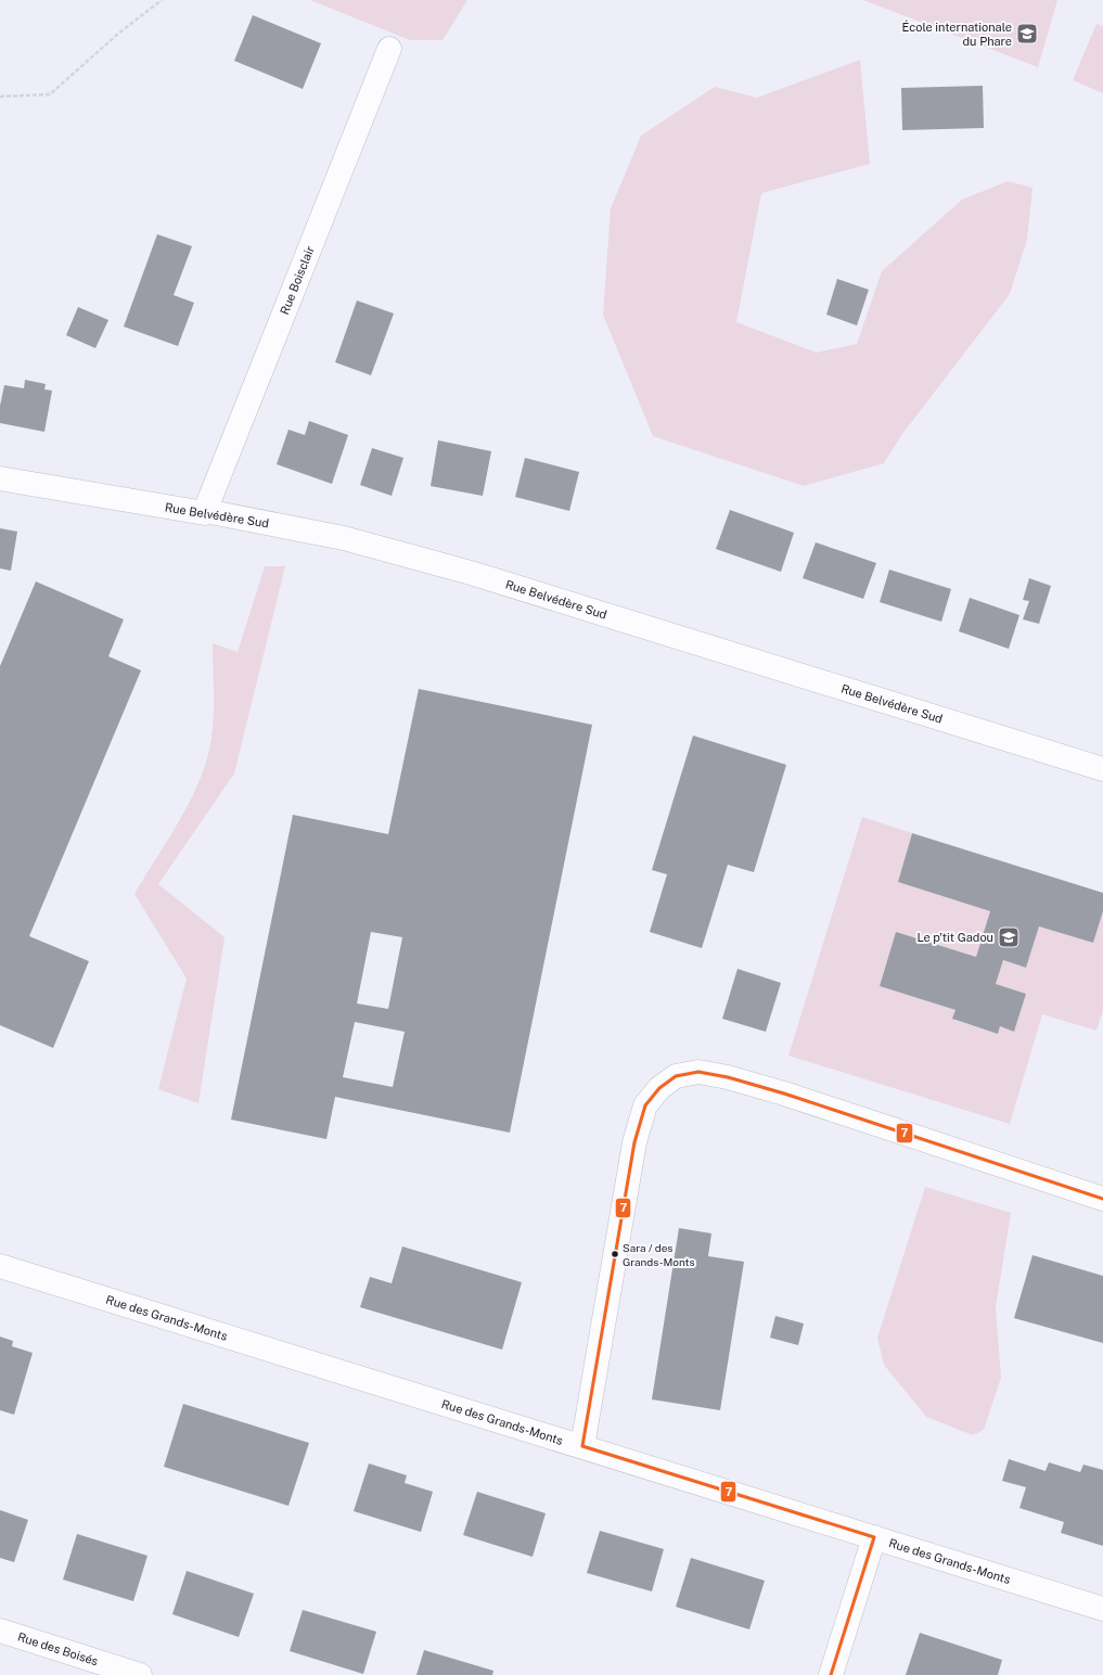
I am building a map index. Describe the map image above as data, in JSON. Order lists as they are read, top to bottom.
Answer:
{
  "streets": {
    "street": [
      "Rue Boisclair",
      "Rue Belvédère Sud",
      "Rue des Grands-Monts",
      "Rue des Boisés"
    ]
  },
  "crossings": [
    ["Rue Boisclair", "Rue Belvédère Sud"]
  ],
  "places": {
    "school or university": ["École internationale du Phare", "Le p'tit Gadou"],
    "other": ["Sara / des Grands-Monts"]
  },
  "lines": ["transit line 7"]
}
